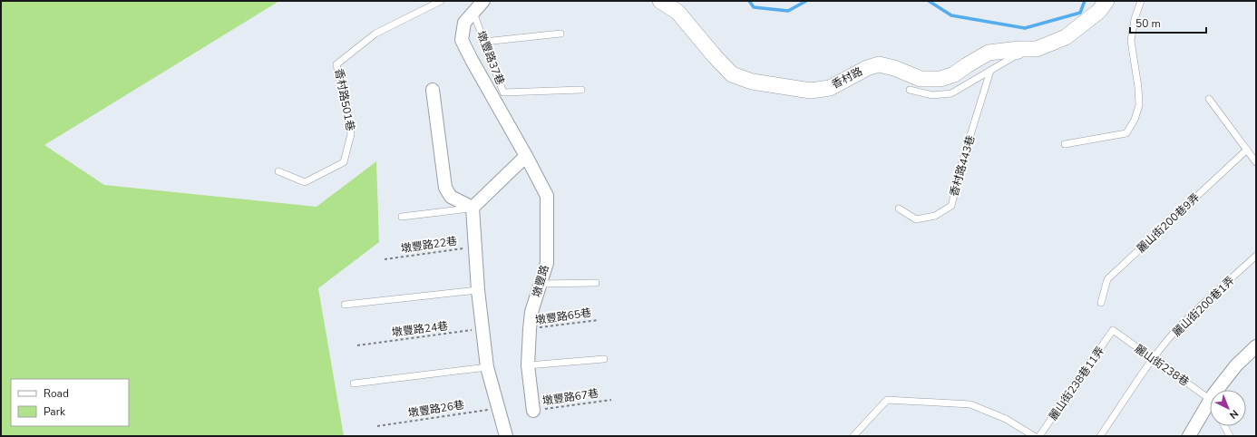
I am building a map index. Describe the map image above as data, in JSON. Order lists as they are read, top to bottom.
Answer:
{
  "streets": {
    "street": ["香村路", "墩豐路"],
    "lane": [
      "墩豐路37巷",
      "香村路501巷",
      "香村路443巷",
      "麗山街200巷9弄",
      "麗山街200巷1弄",
      "麗山街238巷",
      "麗山街238巷11弄"
    ],
    "path": [
      "墩豐路22巷",
      "墩豐路65巷",
      "墩豐路24巷",
      "墩豐路67巷",
      "墩豐路26巷"
    ]
  },
  "crossings": [
    ["墩豐路37巷", "墩豐路"],
    ["香村路", "香村路443巷"],
    ["墩豐路", "墩豐路65巷"],
    ["墩豐路", "墩豐路67巷"],
    ["麗山街200巷1弄", "麗山街238巷"],
    ["麗山街238巷", "麗山街238巷11弄"]
  ],
  "legend": ["Road", "Park"],
  "scale_bar": "50 m",
  "north": "bottom right"
}
